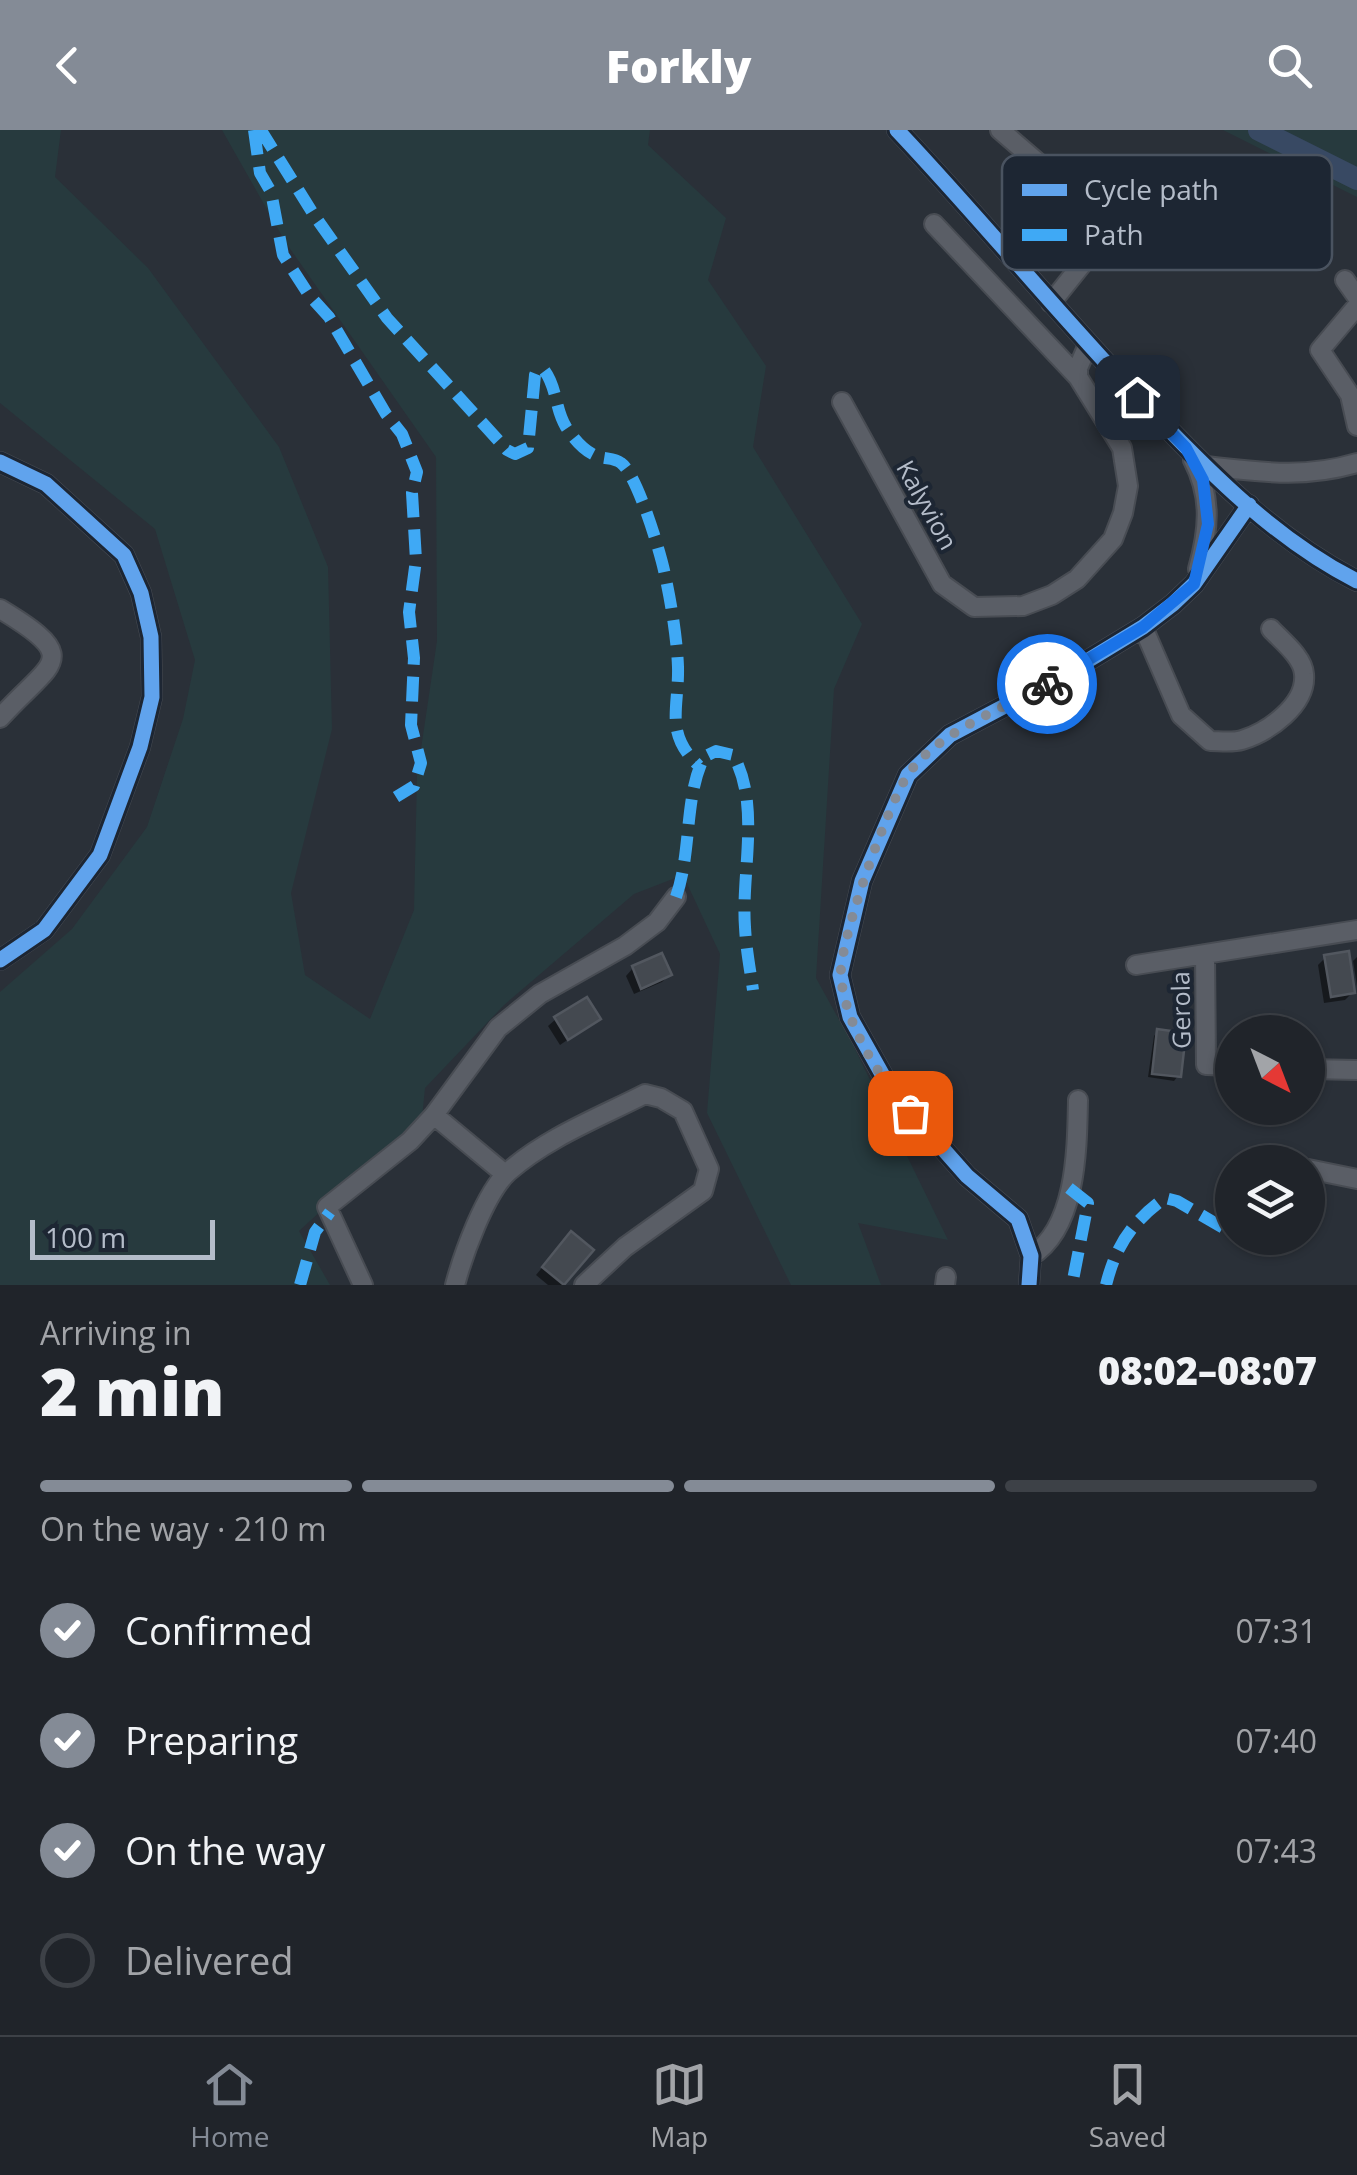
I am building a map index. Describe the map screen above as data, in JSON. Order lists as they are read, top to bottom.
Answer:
{
  "streets": {
    "street": ["Kalyvion", "Gerola"]
  },
  "legend": ["Cycle path", "Path"],
  "scale_bar": "100 m",
  "north": "bottom right",
  "page": {
    "header": "Forkly",
    "scale": "100 m",
    "heading": ["2 min", "Arriving in", "08:02–08:07"],
    "bar": "On the way · 210 m",
    "list": [
      ["Confirmed", "07:31"],
      ["Preparing", "07:40"],
      ["On the way", "07:43"],
      "Delivered"
    ],
    "tabs": ["Home", "Map", "Saved"]
  }
}
